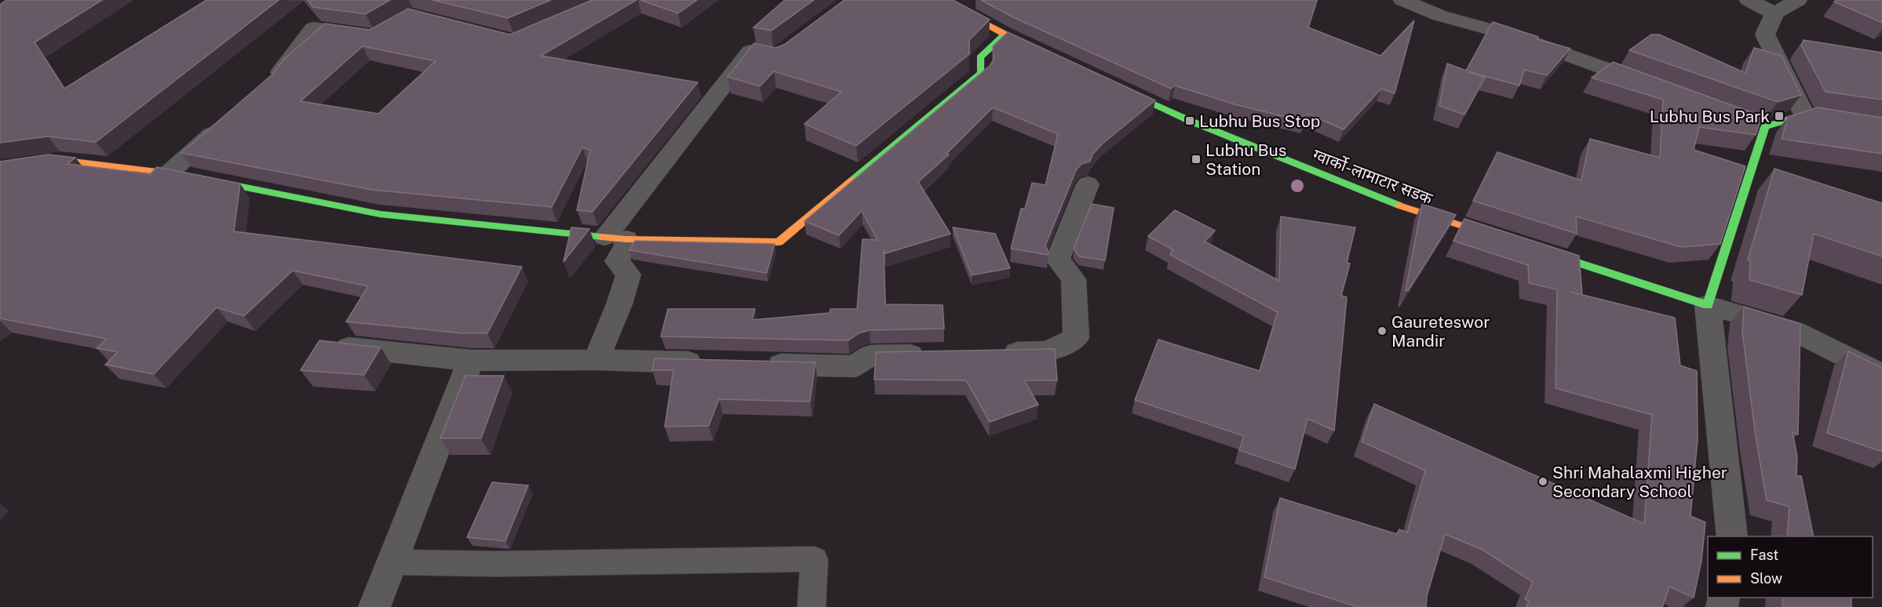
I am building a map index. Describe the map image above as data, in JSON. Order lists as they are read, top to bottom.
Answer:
{
  "streets": {
    "street": ["ग्वार्को-लामाटार सडक"]
  },
  "places": {
    "transit": ["Lubhu Bus Park", "Lubhu Bus Stop", "Lubhu Bus Station"],
    "other": ["Gaureteswor Mandir", "Shri Mahalaxmi Higher Secondary School"]
  },
  "legend": ["Fast", "Slow"]
}
